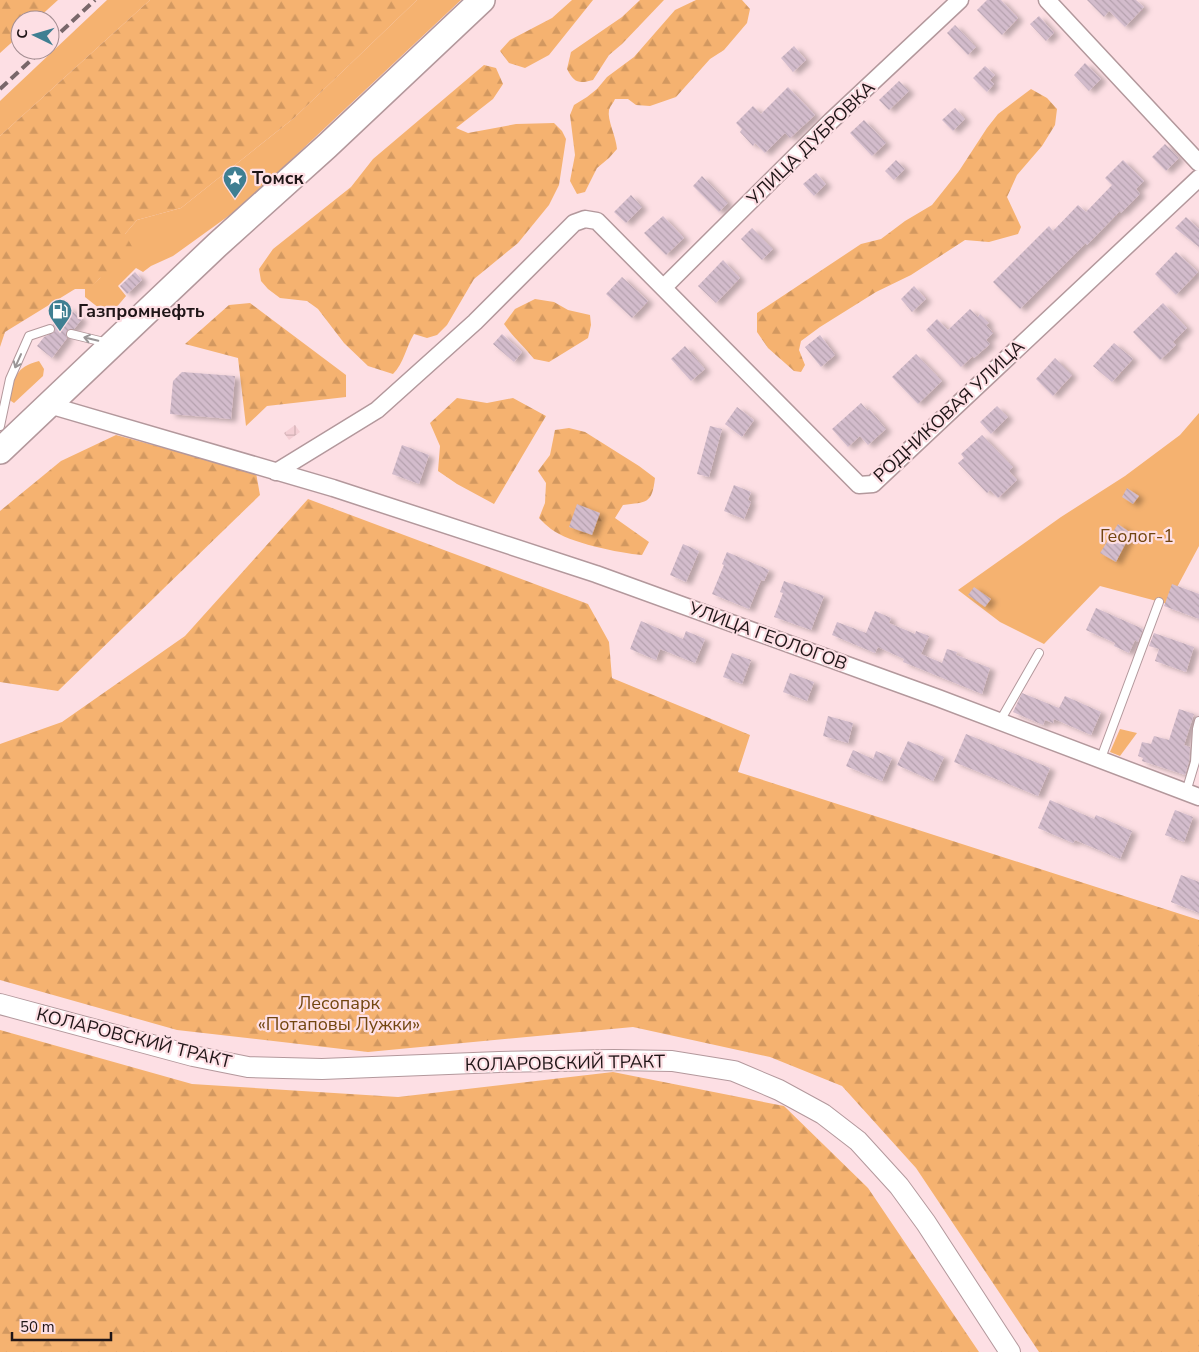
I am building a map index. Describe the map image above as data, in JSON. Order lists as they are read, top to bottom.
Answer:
{
  "streets": {
    "street": [
      "УЛИЦА ДУБРОВКА",
      "РОДНИКОВАЯ УЛИЦА",
      "УЛИЦА ГЕОЛОГОВ",
      "КОЛАРОВСКИЙ ТРАКТ"
    ]
  },
  "crossings": [
    ["УЛИЦА ДУБРОВКА", "РОДНИКОВАЯ УЛИЦА"],
    ["РОДНИКОВАЯ УЛИЦА", "УЛИЦА ГЕОЛОГОВ"]
  ],
  "parks": ["Геолог-1", "Лесопарк «Потаповы Лужки»"],
  "places": {
    "place": ["Томск"],
    "fuel station": ["Газпромнефть"]
  },
  "scale_bar": "50 m",
  "north": "left"
}
